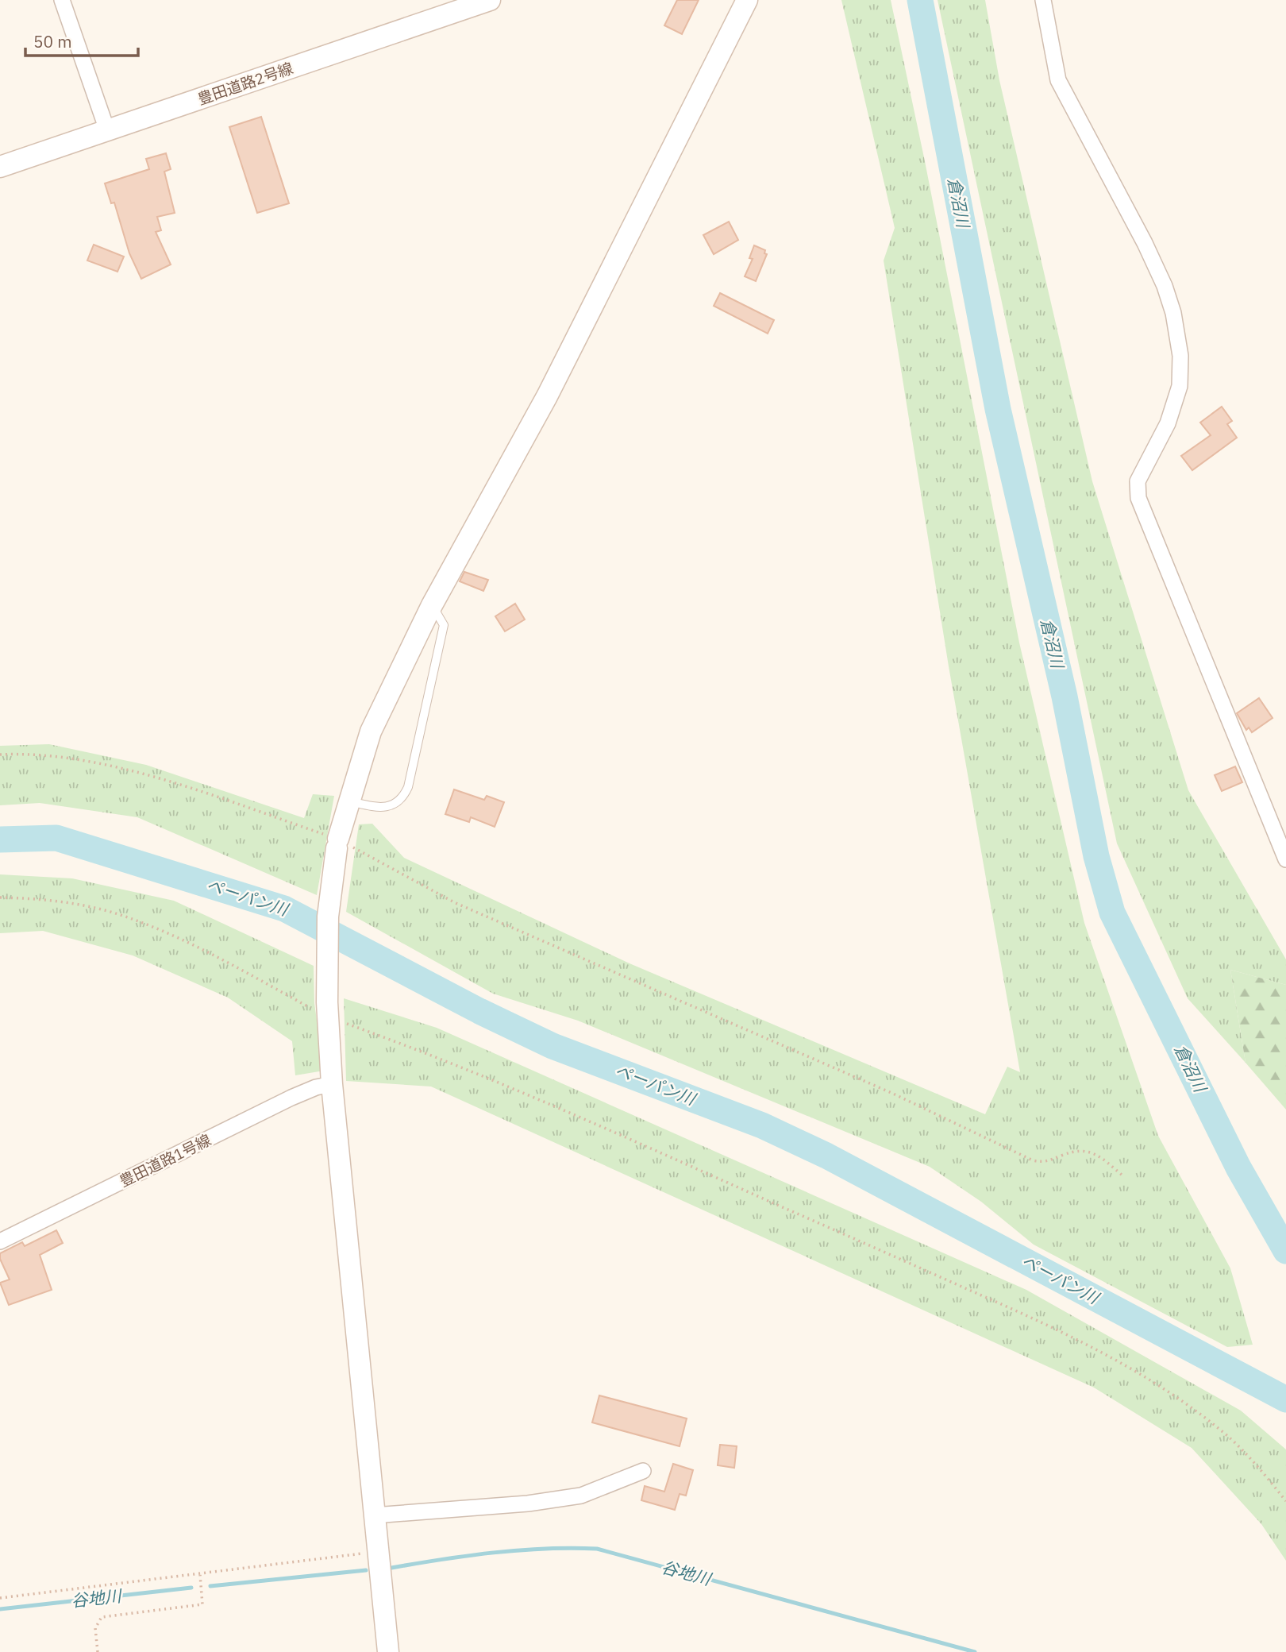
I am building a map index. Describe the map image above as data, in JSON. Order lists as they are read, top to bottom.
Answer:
{
  "streets": {
    "street": ["豊田道路2号線", "豊田道路1号線"]
  },
  "water": ["倉沼川", "ペーパン川", "谷地川"],
  "scale_bar": "50 m"
}
